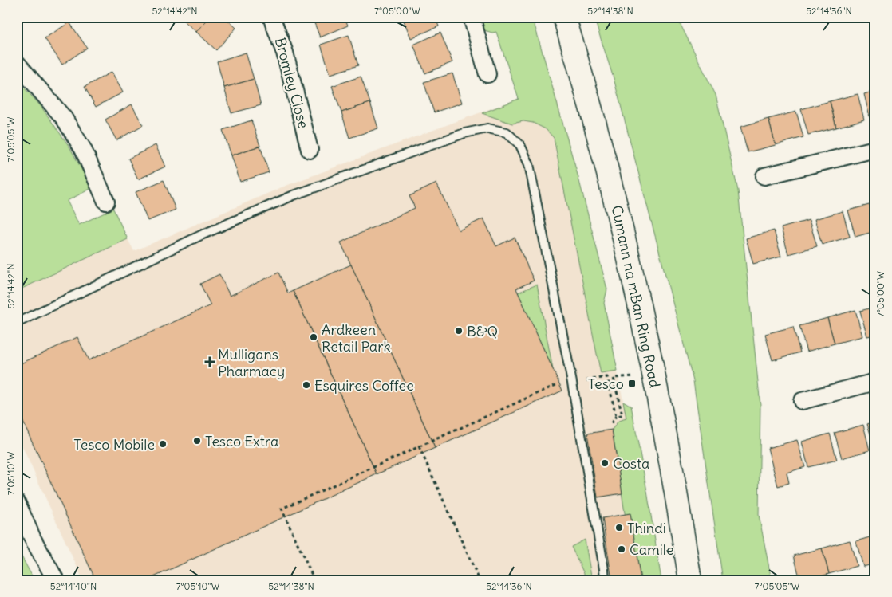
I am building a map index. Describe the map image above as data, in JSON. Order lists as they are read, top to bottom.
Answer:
{
  "streets": {
    "main road": ["Cumann na mBan Ring Road"],
    "street": ["Bromley Close"]
  },
  "places": {
    "other": [
      "B&Q",
      "Ardkeen Retail Park",
      "Esquires Coffee",
      "Tesco Extra",
      "Tesco Mobile",
      "Costa",
      "Thindi",
      "Camile"
    ],
    "health": ["Mulligans Pharmacy"],
    "transit": ["Tesco"]
  },
  "coordinates": [
    "52°14'42\"N",
    "7°05'00\"W",
    "52°14'38\"N",
    "52°14'36\"N",
    "7°05'05\"W",
    "7°05'10\"W",
    "52°14'40\"N"
  ]
}
